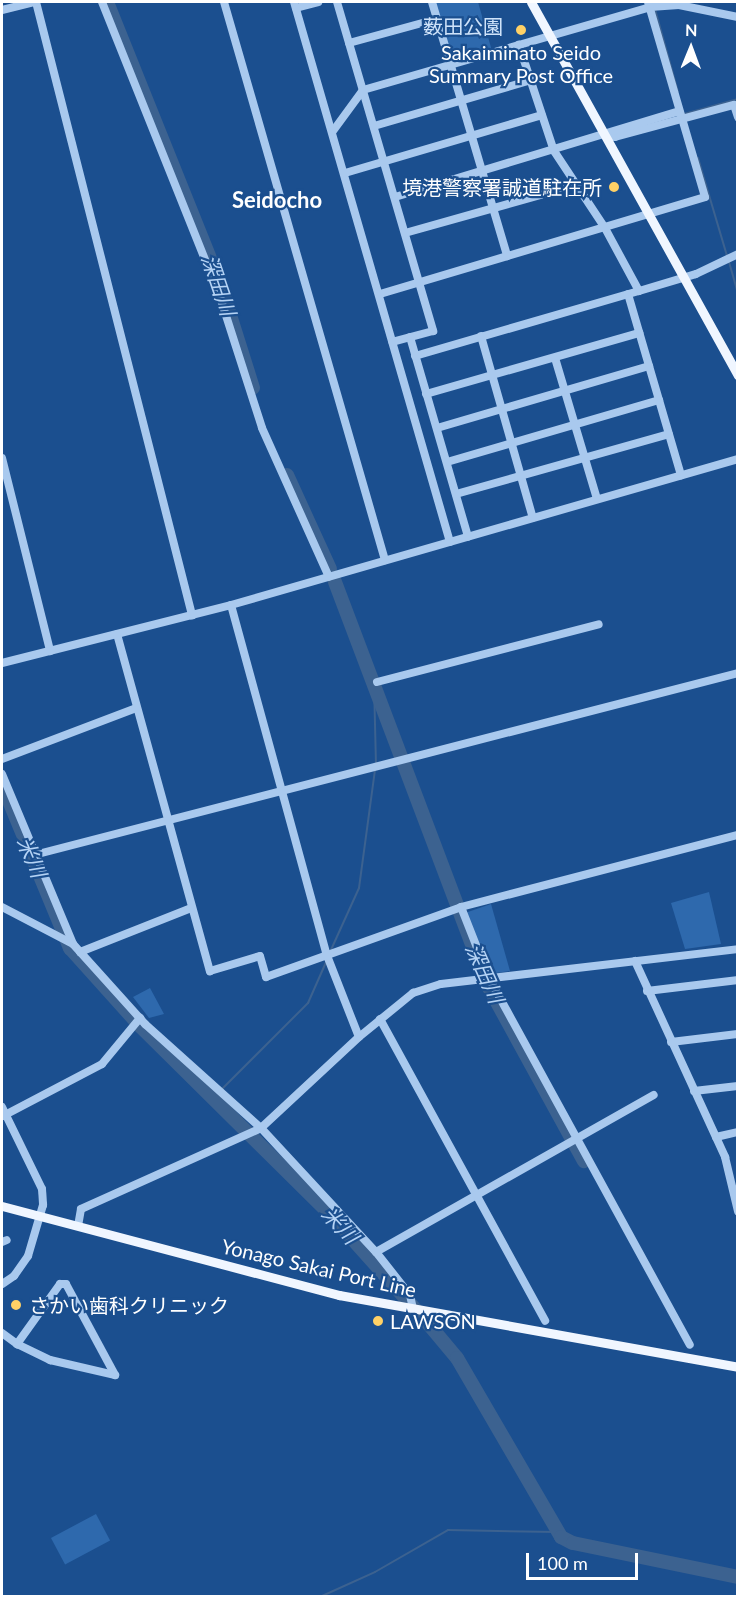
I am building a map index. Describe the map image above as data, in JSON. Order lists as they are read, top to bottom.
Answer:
{
  "streets": {
    "main road": ["Yonago Sakai Port Line"]
  },
  "districts": ["Seidocho"],
  "water": ["深田川", "米川"],
  "parks": ["薮田公園"],
  "places": [
    "Sakaiminato Seido Summary Post Office",
    "境港警察署誠道駐在所",
    "さかい歯科クリニック",
    "LAWSON"
  ],
  "scale_bar": "100 m",
  "north": "top"
}
